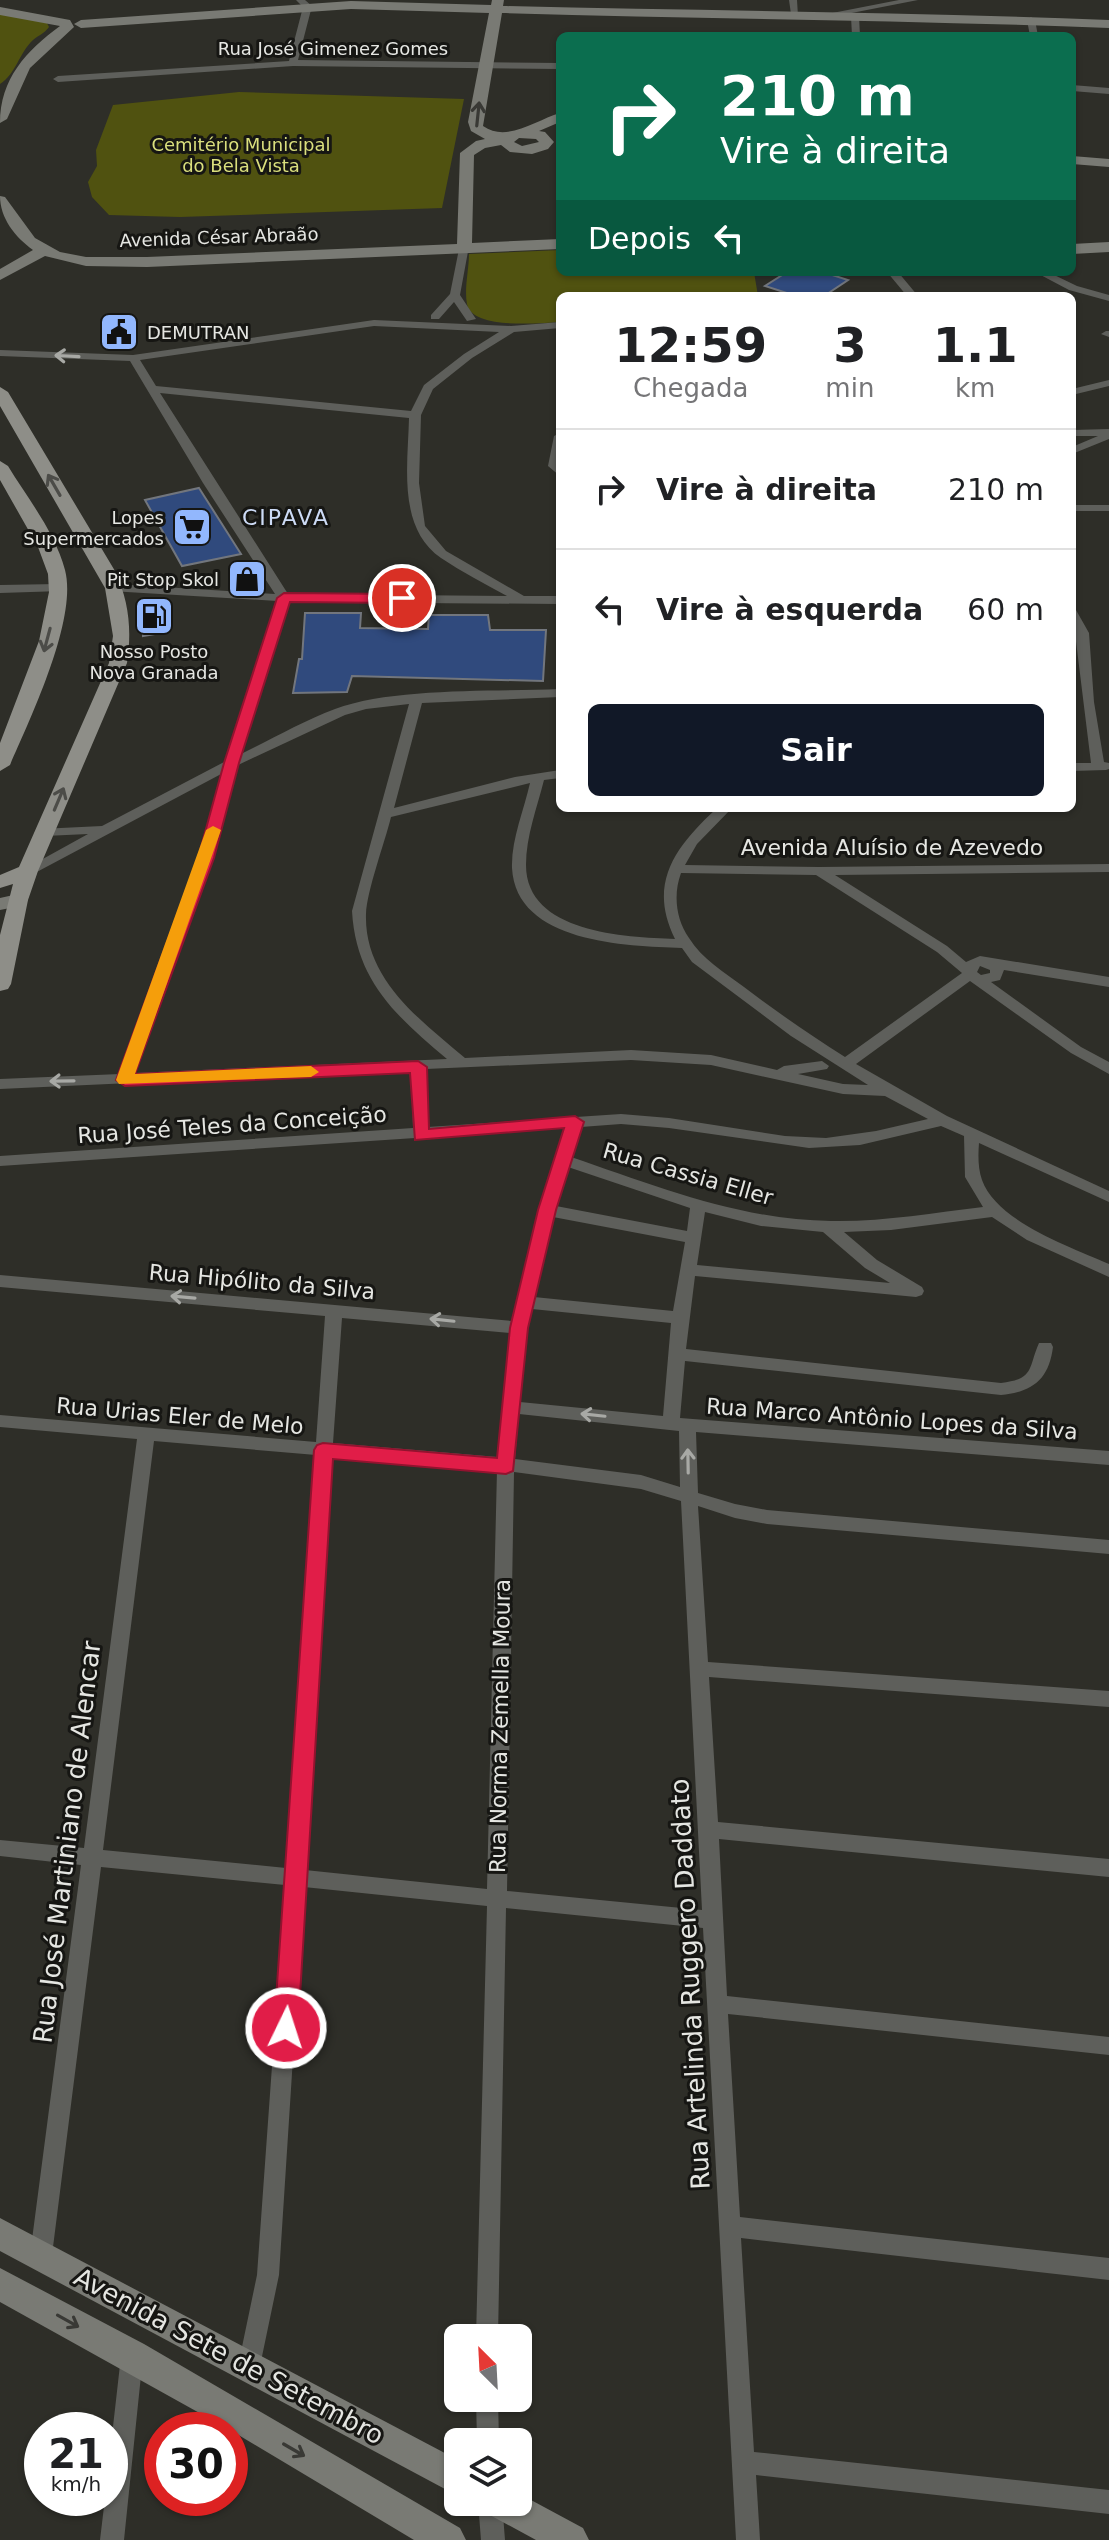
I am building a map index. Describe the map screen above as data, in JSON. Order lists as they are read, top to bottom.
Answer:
{
  "streets": {
    "main road": ["Avenida César Abraão", "Avenida Sete de Setembro"],
    "street": [
      "Rua José Gimenez Gomes",
      "Avenida Aluísio de Azevedo",
      "Rua José Teles da Conceição",
      "Rua Cassia Eller",
      "Rua Hipólito da Silva",
      "Rua Urias Eler de Melo",
      "Rua Marco Antônio Lopes da Silva",
      "Rua Norma Zemella Moura",
      "Rua José Martiniano de Alencar",
      "Rua Artelinda Ruggero Daddato"
    ]
  },
  "crossings": [
    ["Rua José Teles da Conceição", "Rua Norma Zemella Moura"],
    ["Rua Cassia Eller", "Rua Norma Zemella Moura"],
    ["Rua Cassia Eller", "Rua Artelinda Ruggero Daddato"],
    ["Rua Hipólito da Silva", "Rua Norma Zemella Moura"],
    ["Rua Urias Eler de Melo", "Rua Norma Zemella Moura"],
    ["Rua Urias Eler de Melo", "Rua José Martiniano de Alencar"],
    ["Rua Urias Eler de Melo", "Rua Artelinda Ruggero Daddato"],
    ["Rua Marco Antônio Lopes da Silva", "Rua Norma Zemella Moura"],
    ["Rua Marco Antônio Lopes da Silva", "Rua Artelinda Ruggero Daddato"],
    ["Rua José Martiniano de Alencar", "Avenida Sete de Setembro"]
  ],
  "one_way": ["Rua Hipólito da Silva"],
  "districts": ["CIPAVA"],
  "parks": ["Cemitério Municipal do Bela Vista"],
  "places": {
    "public building": ["DEMUTRAN"],
    "supermarket": ["Lopes Supermercados"],
    "shop": ["Pit Stop Skol"],
    "fuel station": ["Nosso Posto Nova Granada"]
  },
  "north": "top left",
  "page": {
    "turn": ["210 m", "Vire à direita"],
    "then": "Depois",
    "eta": [
      "12:59",
      "Chegada",
      "3",
      "min",
      "1.1",
      "km"
    ],
    "list": [
      {
        "name": "Vire à direita",
        "value": "210 m"
      },
      {
        "name": "Vire à esquerda",
        "value": "60 m"
      }
    ],
    "buttons": "Sair",
    "speed": "21 km/h",
    "limit": "30"
  }
}
